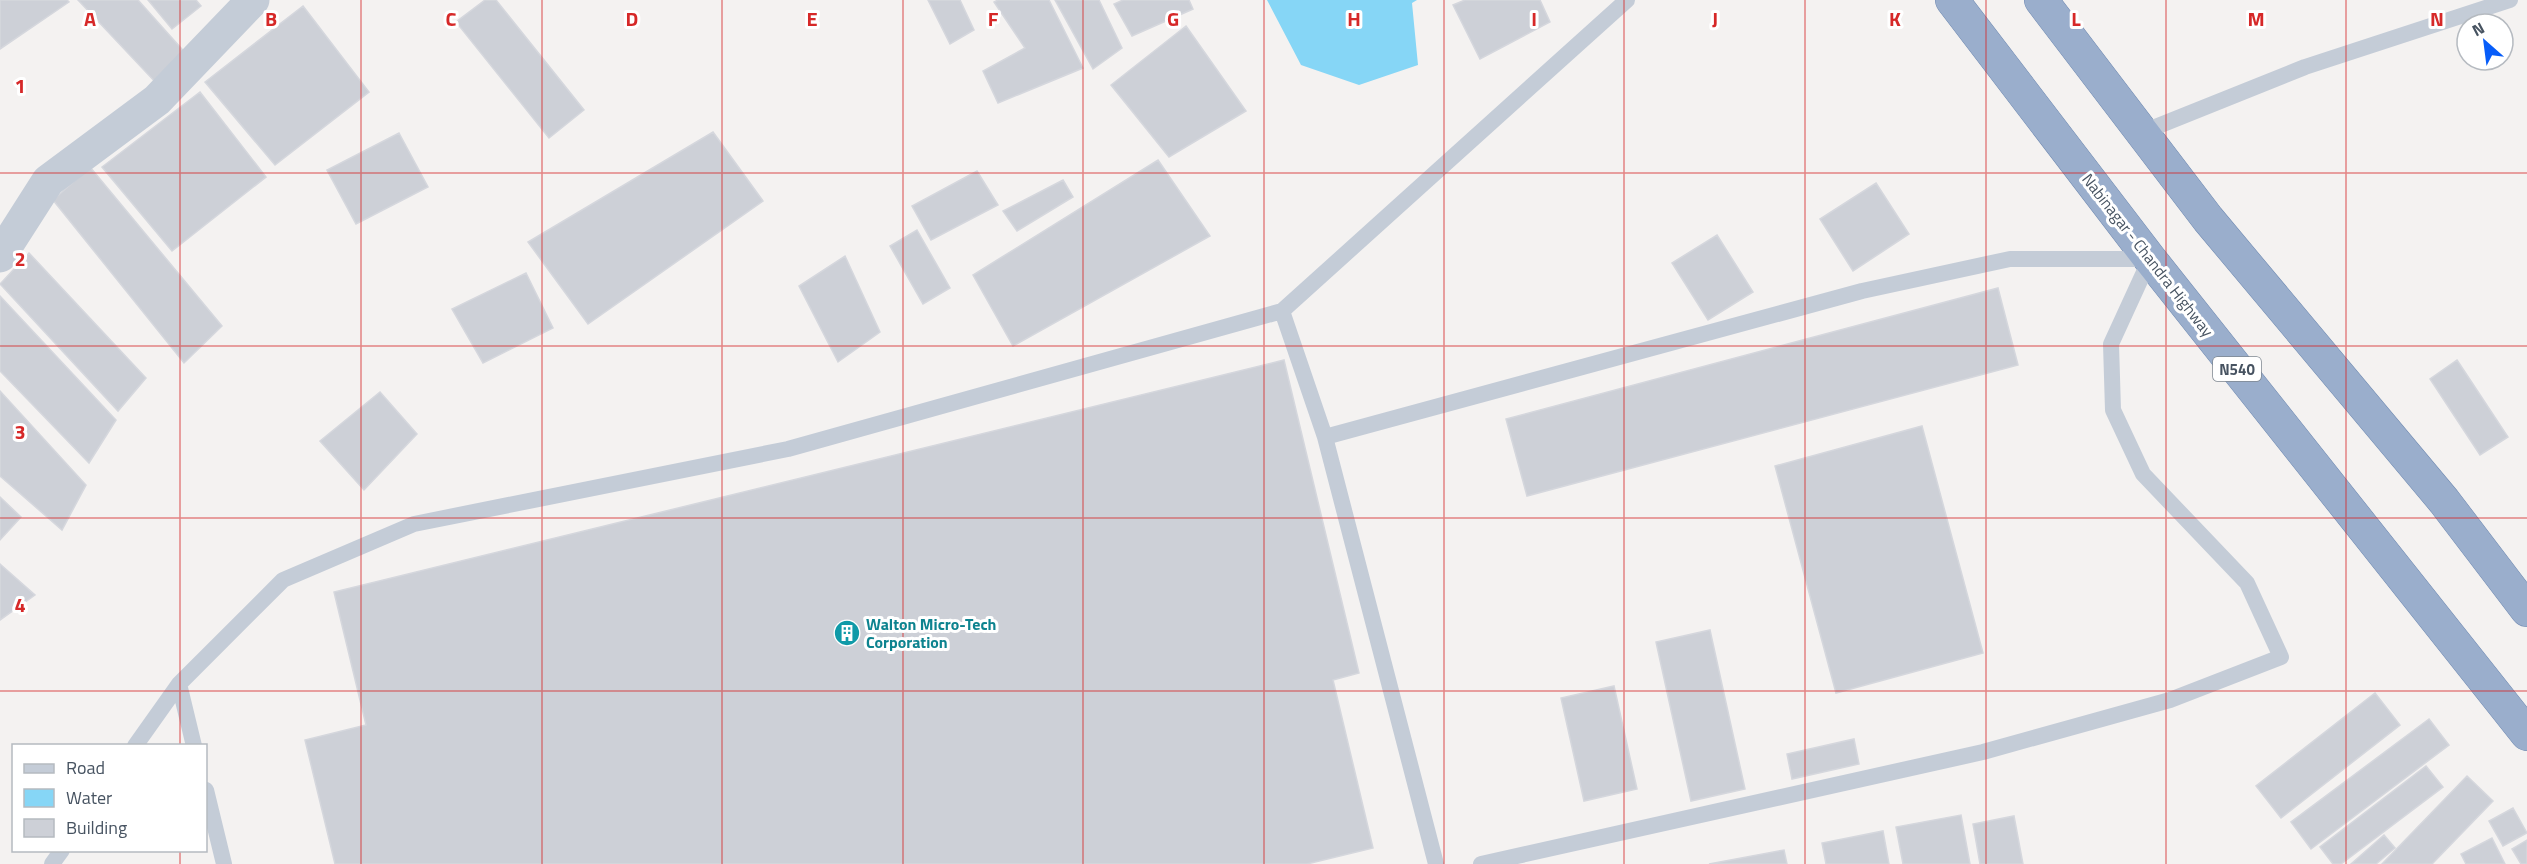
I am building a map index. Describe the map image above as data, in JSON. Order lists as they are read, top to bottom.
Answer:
{
  "streets": {
    "highway": ["Nabinagar - Chandra Highway", "N540"]
  },
  "places": {
    "building": ["Walton Micro-Tech Corporation"]
  },
  "legend": ["Road", "Water", "Building"],
  "north": "top left",
  "grid": {
    "columns": [
      "A",
      "B",
      "C",
      "D",
      "E",
      "F",
      "G",
      "H",
      "I",
      "J",
      "K",
      "L",
      "M",
      "N"
    ],
    "rows": [
      "1",
      "2",
      "3",
      "4"
    ]
  }
}
